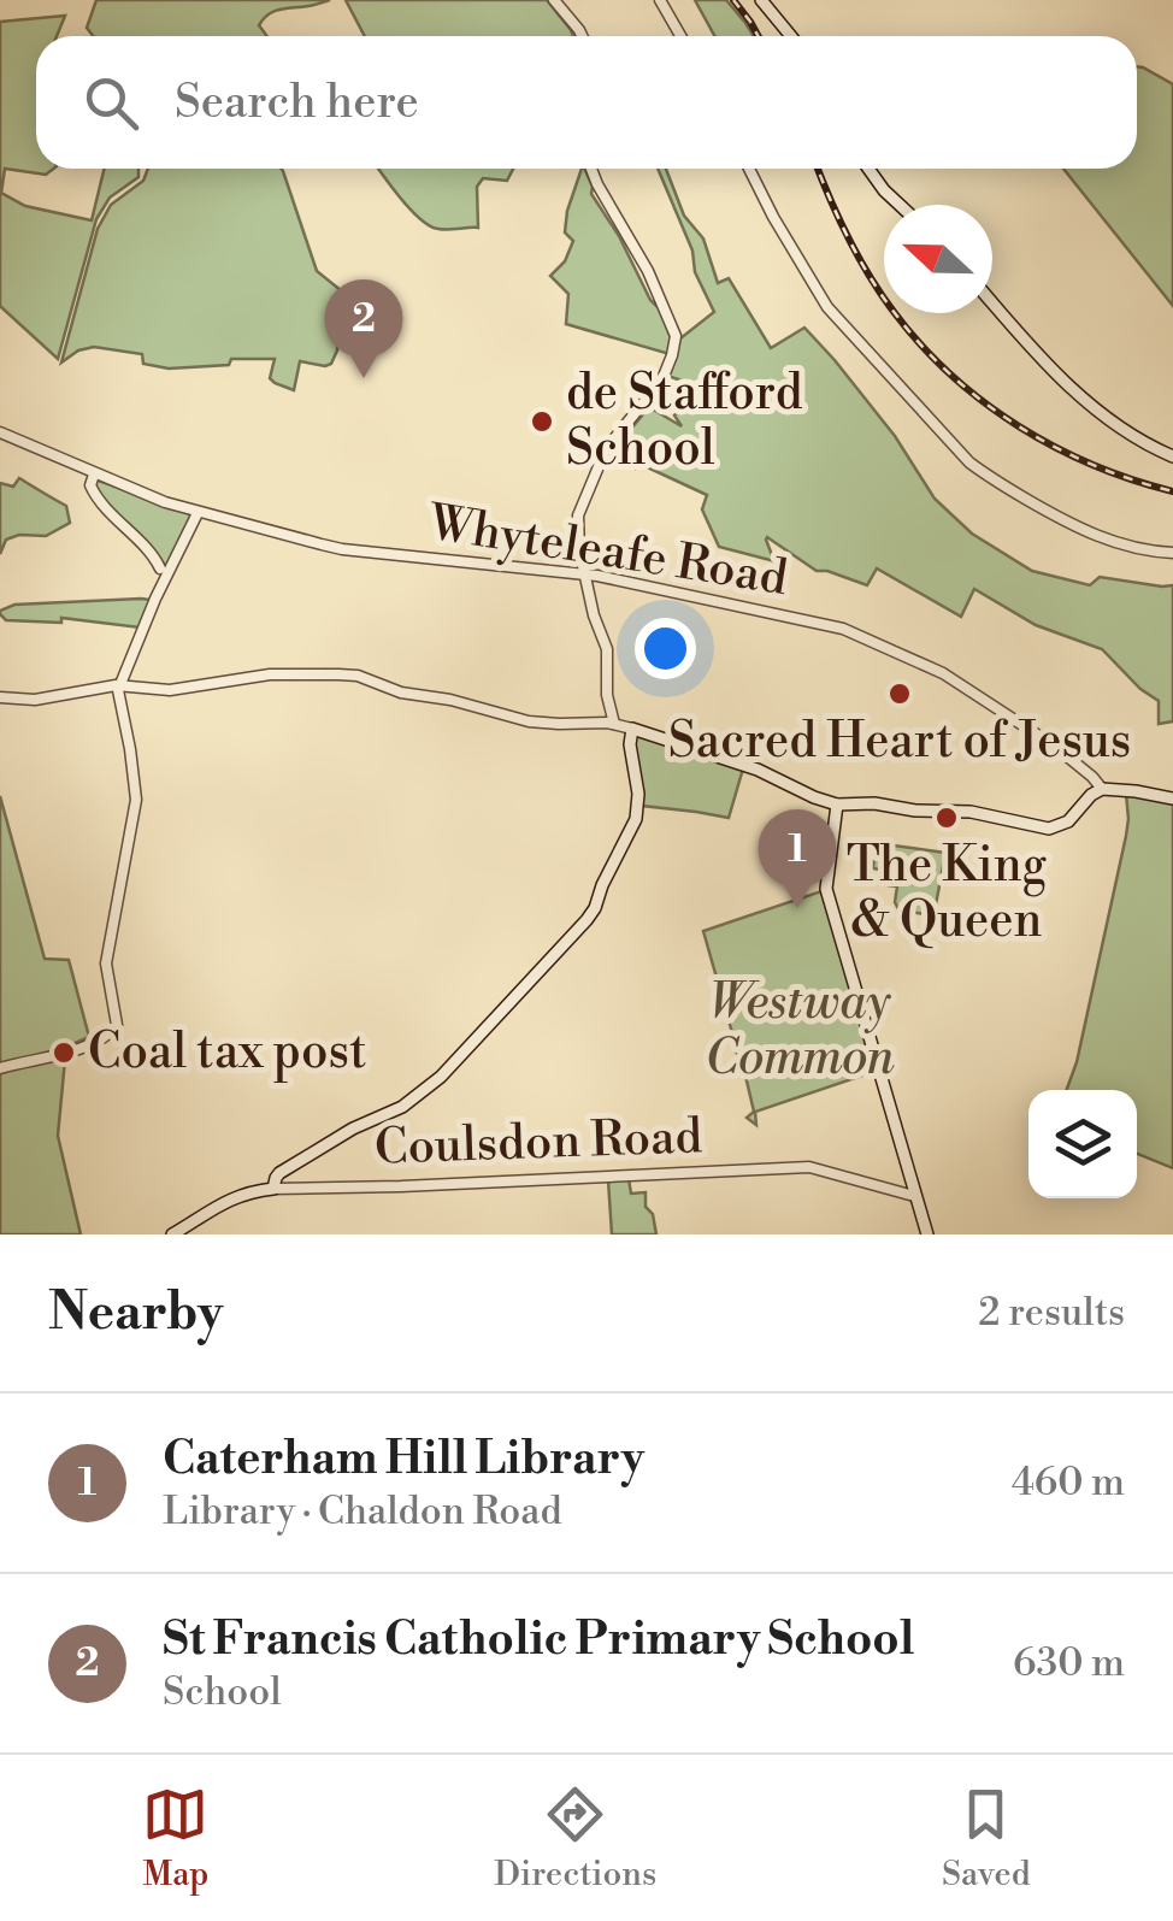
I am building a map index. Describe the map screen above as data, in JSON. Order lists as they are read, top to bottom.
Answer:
{
  "streets": {
    "main road": ["Coulsdon Road"],
    "street": ["Whyteleafe Road"]
  },
  "parks": ["Westway Common"],
  "places": [
    "de Stafford School",
    "Sacred Heart of Jesus",
    "The King & Queen",
    "Coal tax post"
  ],
  "north": "left",
  "page": {
    "search": "Search here",
    "pins": ["2", "1"],
    "heading": ["Nearby", "2 results"],
    "list": [
      {
        "mark": "1",
        "name": "Caterham Hill Library",
        "note": "Library · Chaldon Road",
        "value": "460 m"
      },
      {
        "mark": "2",
        "name": "St Francis Catholic Primary School",
        "note": "School",
        "value": "630 m"
      }
    ],
    "nav": ["Map", "Directions", "Saved"]
  }
}
